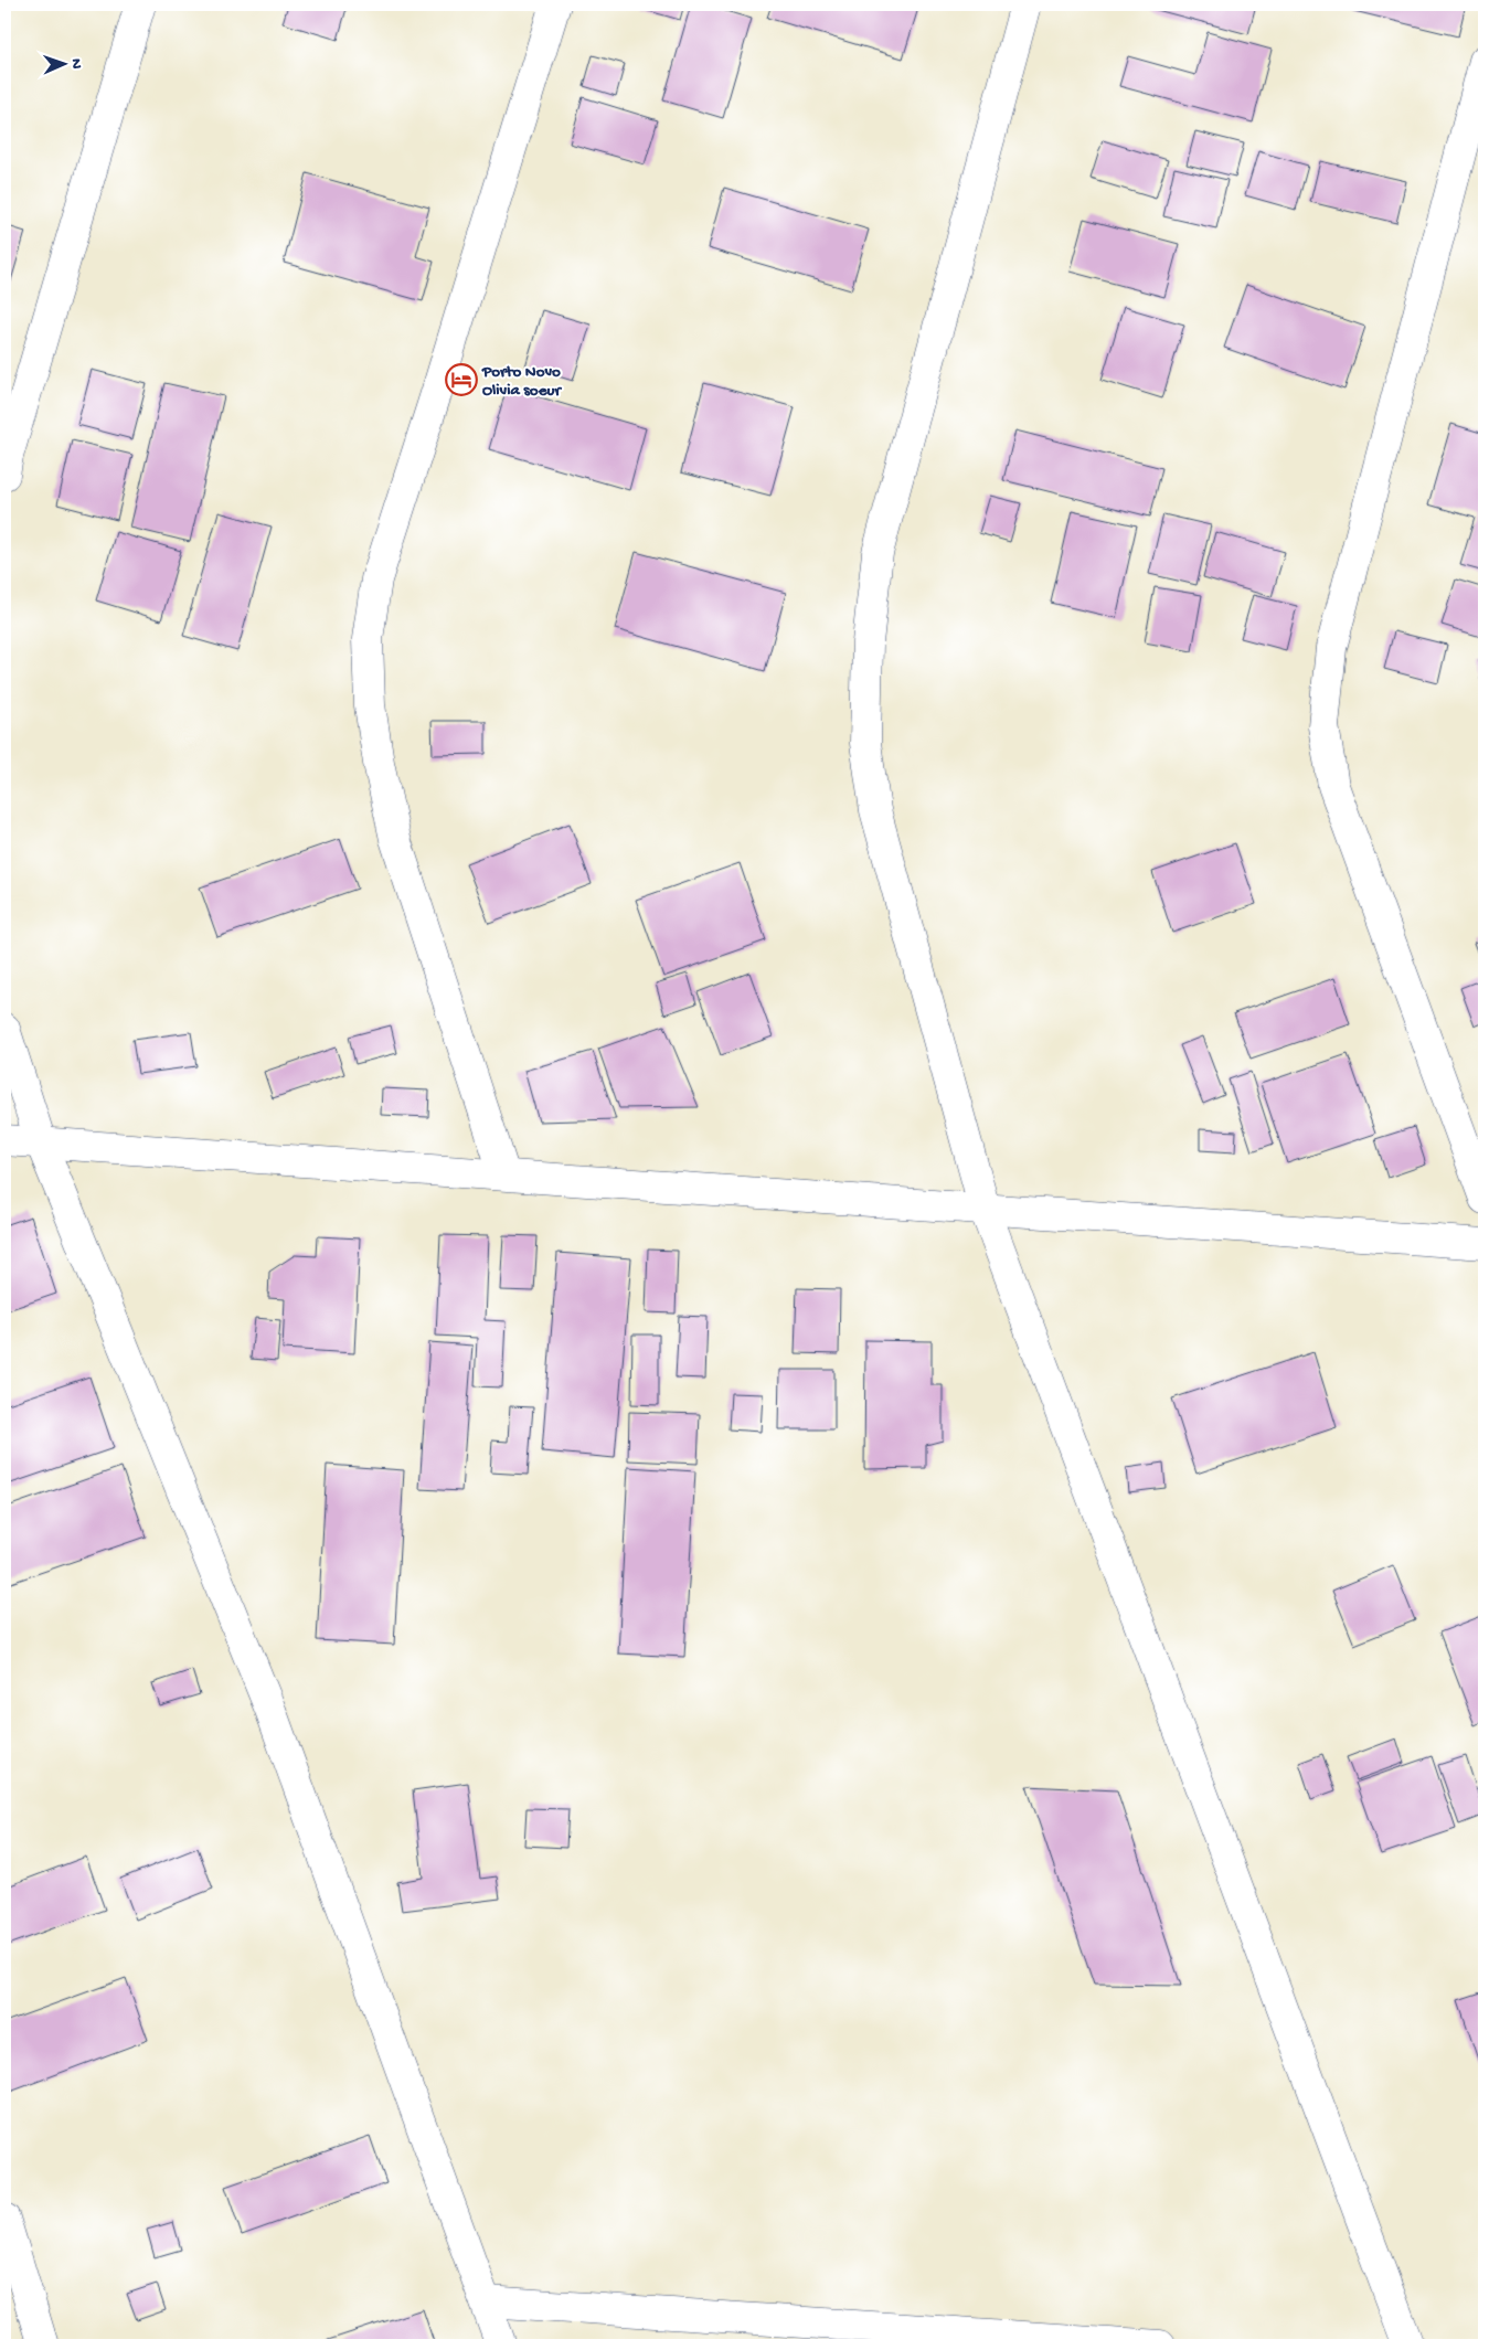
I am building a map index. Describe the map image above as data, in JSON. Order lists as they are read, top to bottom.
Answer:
{
  "places": {
    "hotel": ["Porto Novo Olivia soeur"]
  },
  "north": "right"
}
